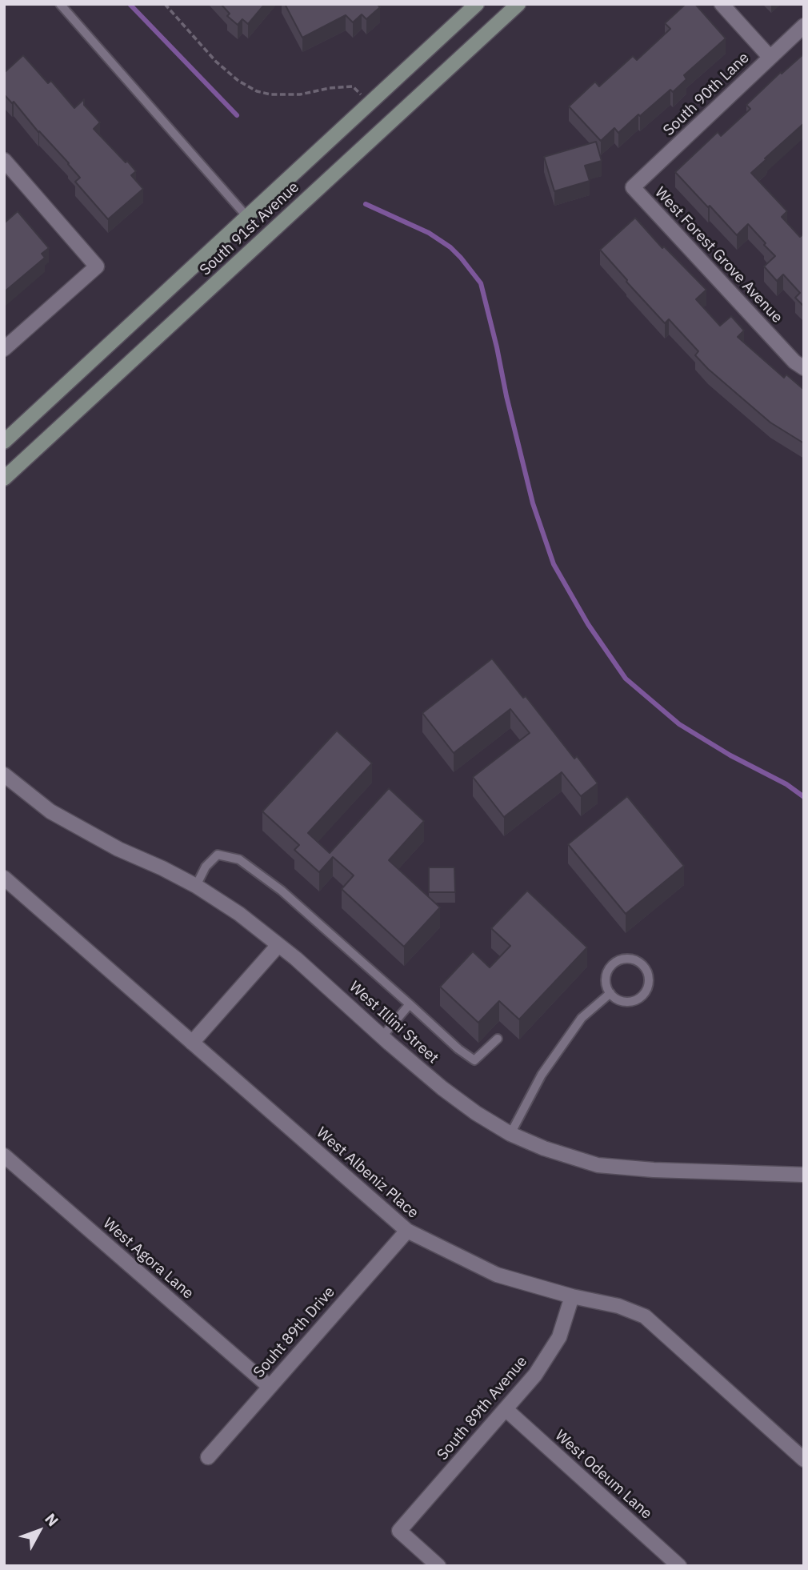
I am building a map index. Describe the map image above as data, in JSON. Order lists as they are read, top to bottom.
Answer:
{
  "streets": {
    "main road": ["South 91st Avenue"],
    "street": [
      "South 90th Lane",
      "West Forest Grove Avenue",
      "West Illini Street",
      "West Albeniz Place",
      "West Agora Lane",
      "Souht 89th Drive",
      "South 89th Avenue",
      "West Odeum Lane"
    ]
  },
  "crossings": [
    ["South 90th Lane", "West Forest Grove Avenue"],
    ["West Albeniz Place", "Souht 89th Drive"],
    ["West Albeniz Place", "South 89th Avenue"],
    ["West Agora Lane", "Souht 89th Drive"],
    ["South 89th Avenue", "West Odeum Lane"]
  ],
  "north": "top right"
}
